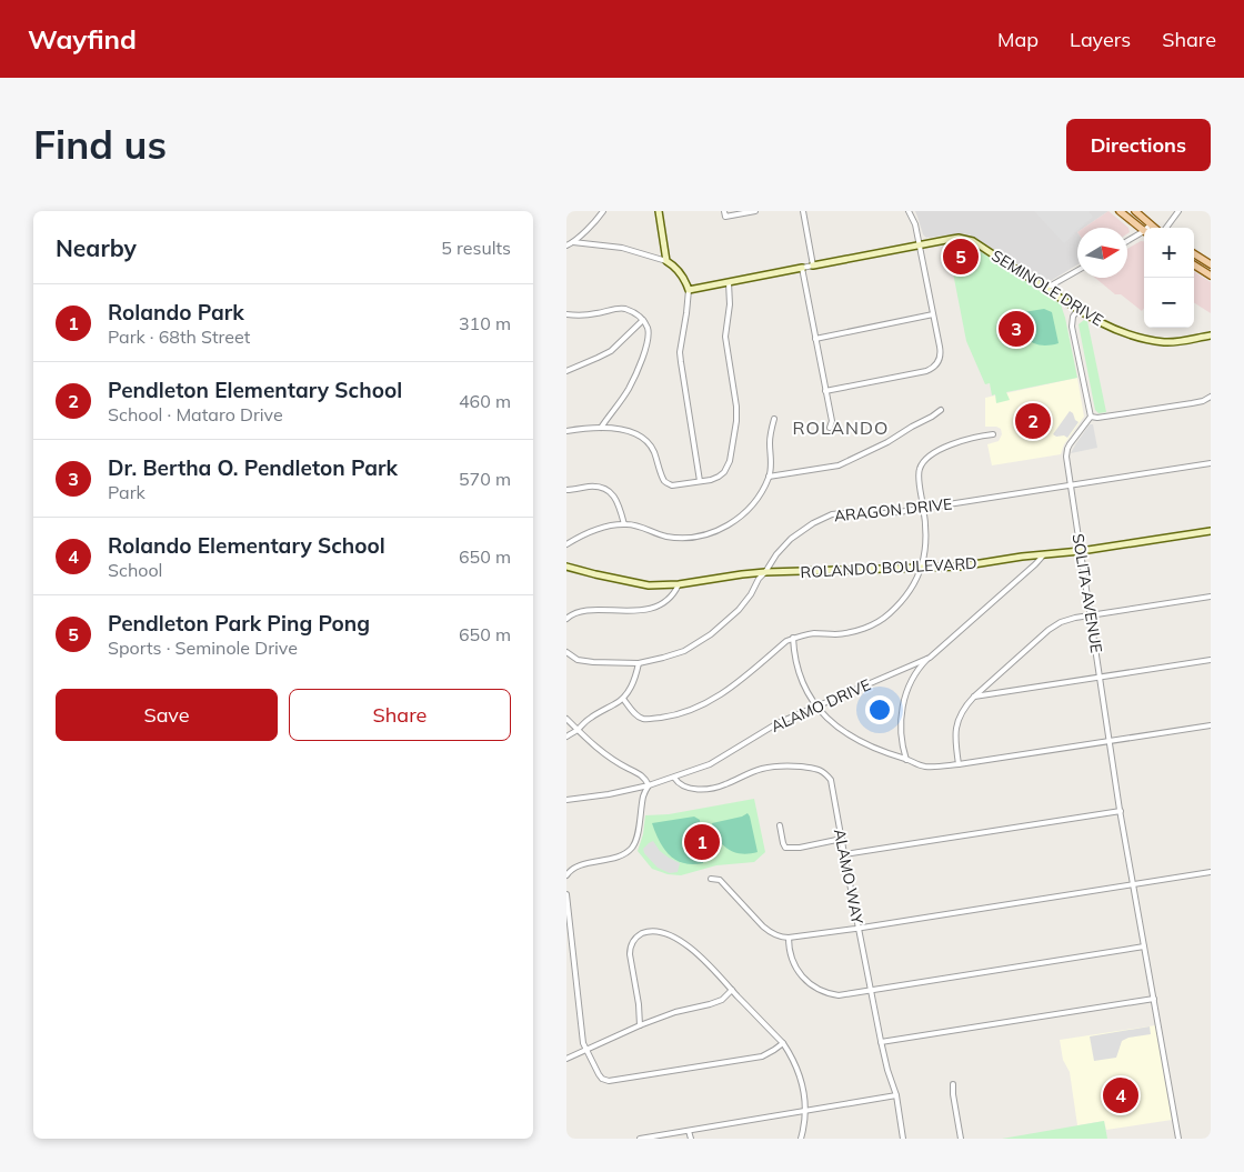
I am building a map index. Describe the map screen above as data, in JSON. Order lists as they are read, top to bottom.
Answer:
{
  "streets": {
    "street": [
      "SEMINOLE DRIVE",
      "ARAGON DRIVE",
      "ROLANDO BOULEVARD",
      "SOLITA AVENUE",
      "ALAMO DRIVE",
      "ALAMO WAY"
    ]
  },
  "crossings": [
    ["ARAGON DRIVE", "ROLANDO BOULEVARD"],
    ["ARAGON DRIVE", "SOLITA AVENUE"],
    ["ROLANDO BOULEVARD", "SOLITA AVENUE"],
    ["ROLANDO BOULEVARD", "ALAMO DRIVE"],
    ["ALAMO DRIVE", "ALAMO WAY"]
  ],
  "districts": ["ROLANDO"],
  "north": "right",
  "page": {
    "header": "Wayfind",
    "nav": ["Map", "Layers", "Share"],
    "buttons": [
      "Directions",
      ["Save", "Share"]
    ],
    "title": "Find us",
    "heading": ["Nearby", "5 results"],
    "map_buttons": ["+", "−"],
    "pins": [
      "5",
      "3",
      "2",
      "1",
      "4"
    ],
    "list": [
      {
        "mark": "1",
        "name": "Rolando Park",
        "note": "Park · 68th Street",
        "value": "310 m"
      },
      {
        "mark": "2",
        "name": "Pendleton Elementary School",
        "note": "School · Mataro Drive",
        "value": "460 m"
      },
      {
        "mark": "3",
        "name": "Dr. Bertha O. Pendleton Park",
        "note": "Park",
        "value": "570 m"
      },
      {
        "mark": "4",
        "name": "Rolando Elementary School",
        "note": "School",
        "value": "650 m"
      },
      {
        "mark": "5",
        "name": "Pendleton Park Ping Pong",
        "note": "Sports · Seminole Drive",
        "value": "650 m"
      }
    ]
  }
}
